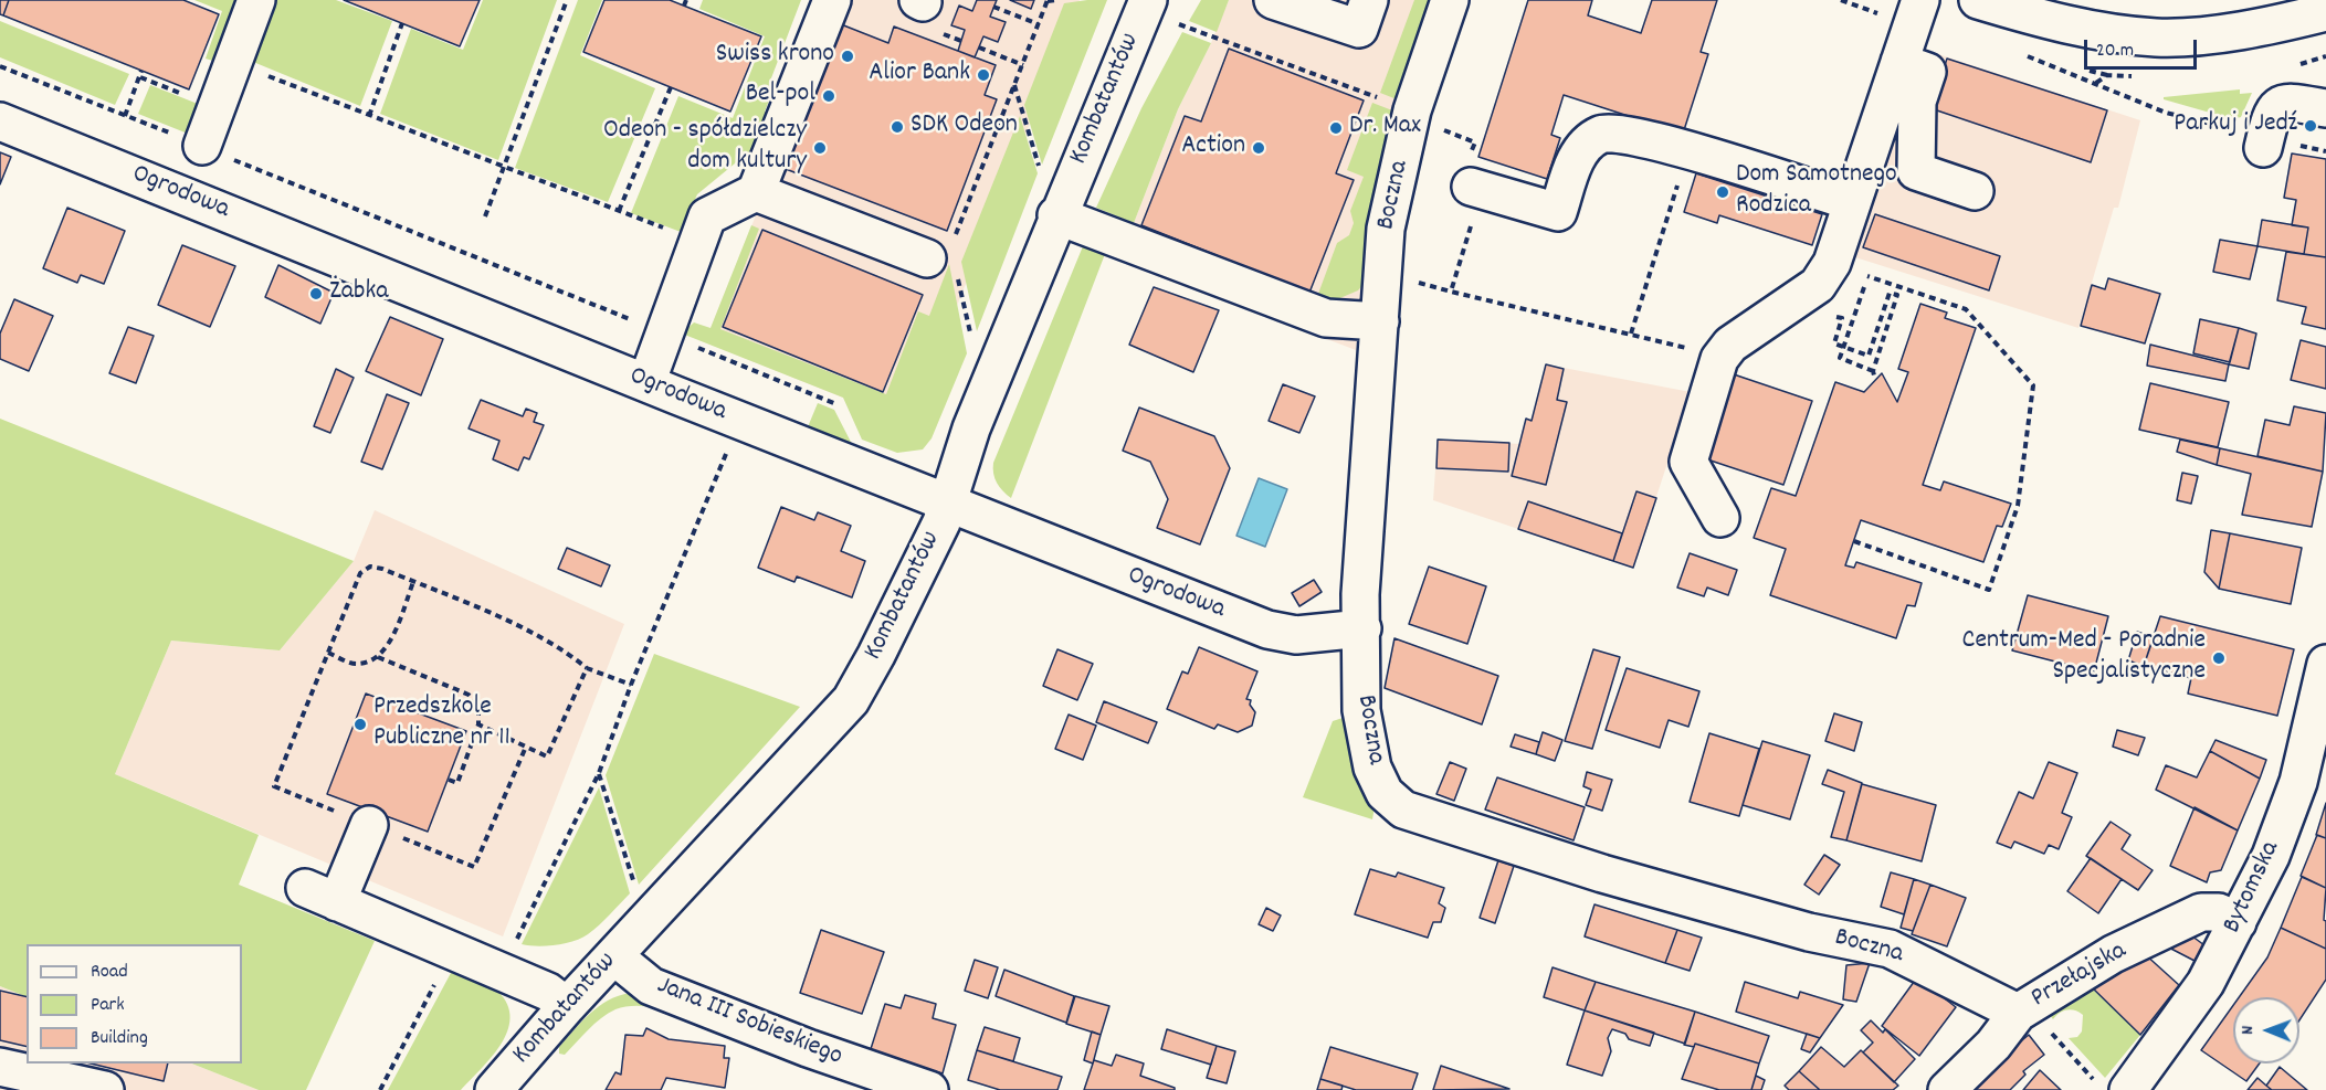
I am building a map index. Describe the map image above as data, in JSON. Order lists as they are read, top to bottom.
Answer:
{
  "streets": {
    "street": [
      "Kombatantów",
      "Ogrodowa",
      "Boczna",
      "Bytomska",
      "Przełajska",
      "Jana III Sobieskiego"
    ]
  },
  "crossings": [
    ["Kombatantów", "Ogrodowa"],
    ["Kombatantów", "Jana III Sobieskiego"],
    ["Ogrodowa", "Boczna"],
    ["Boczna", "Przełajska"],
    ["Bytomska", "Przełajska"]
  ],
  "places": [
    "Swiss krono",
    "Alior Bank",
    "Bel-pol",
    "Parkuj i Jedź",
    "SDK Odeon",
    "Dr. Max",
    "Odeon - spółdzielczy dom kultury",
    "Action",
    "Dom Samotnego Rodzica",
    "Żabka",
    "Centrum-Med - Poradnie Specjalistyczne",
    "Przedszkole Publiczne nr 11"
  ],
  "legend": ["Road", "Park", "Building"],
  "scale_bar": "20 m",
  "north": "left"
}
